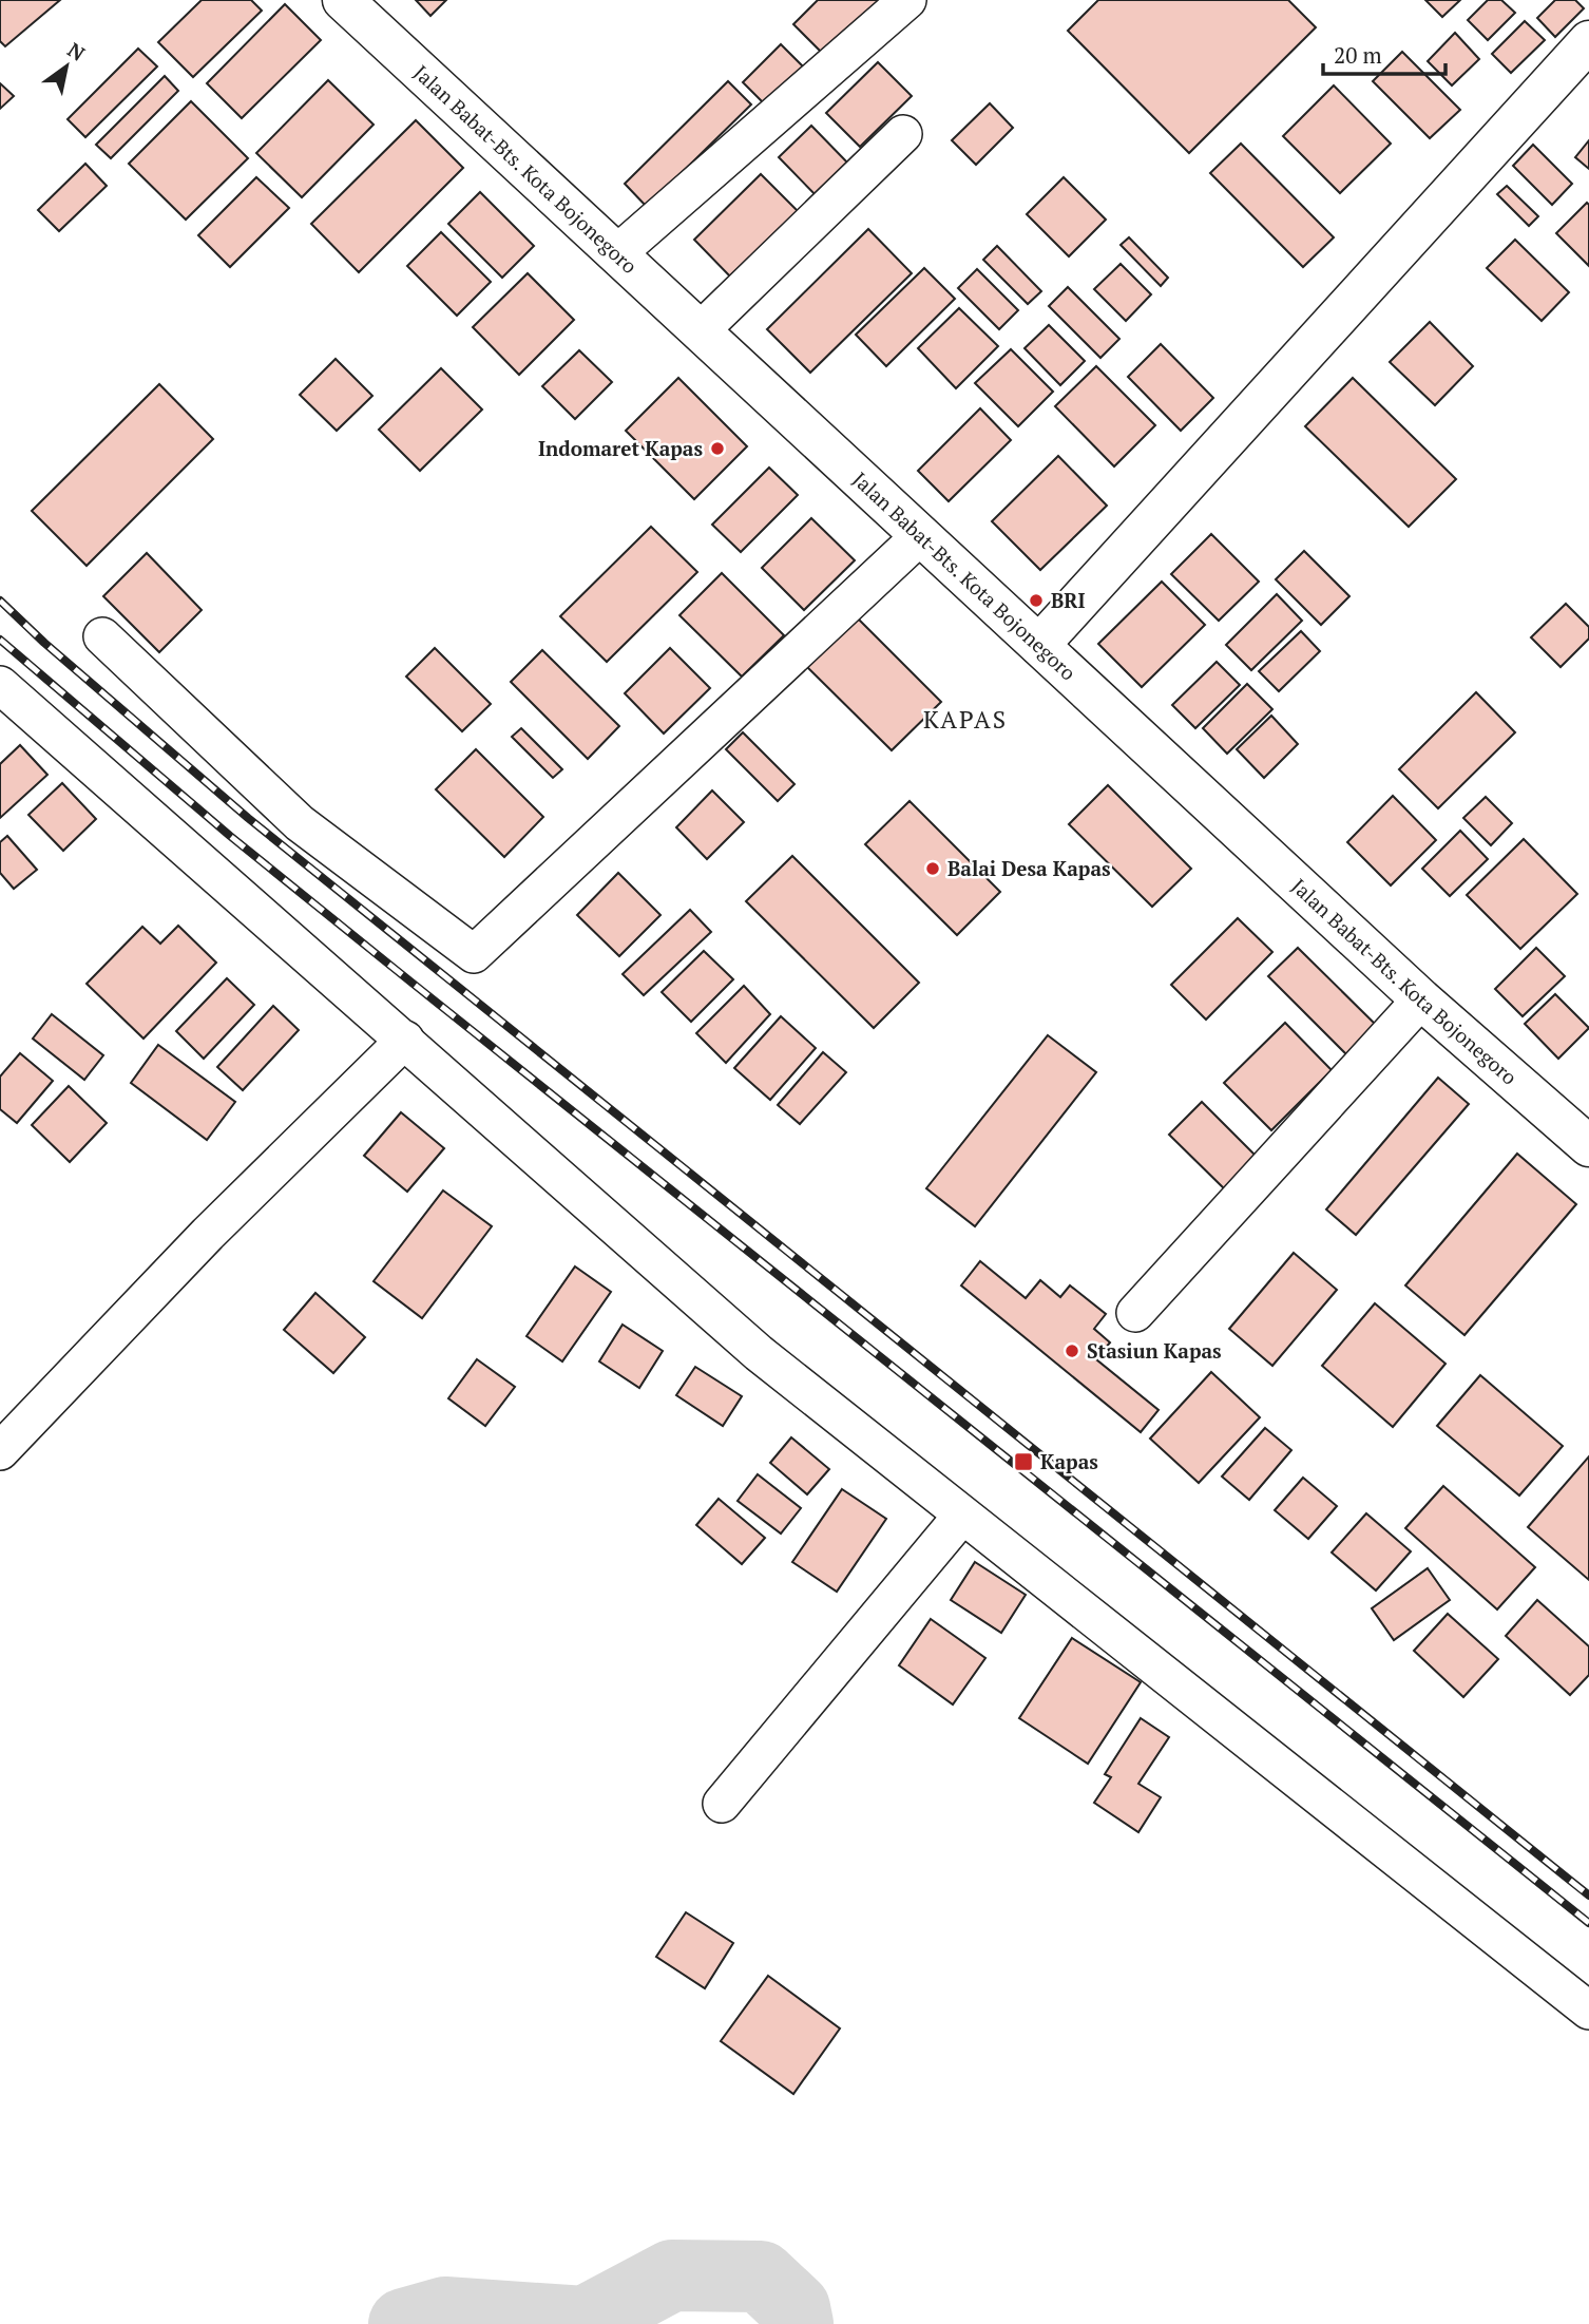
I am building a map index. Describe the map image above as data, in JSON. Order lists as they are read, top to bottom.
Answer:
{
  "streets": {
    "main road": ["Jalan Babat-Bts. Kota Bojonegoro"]
  },
  "districts": ["KAPAS"],
  "places": {
    "other": [
      "Indomaret Kapas",
      "BRI",
      "Balai Desa Kapas",
      "Stasiun Kapas"
    ],
    "transit": ["Kapas"]
  },
  "scale_bar": "20 m",
  "north": "top right"
}
